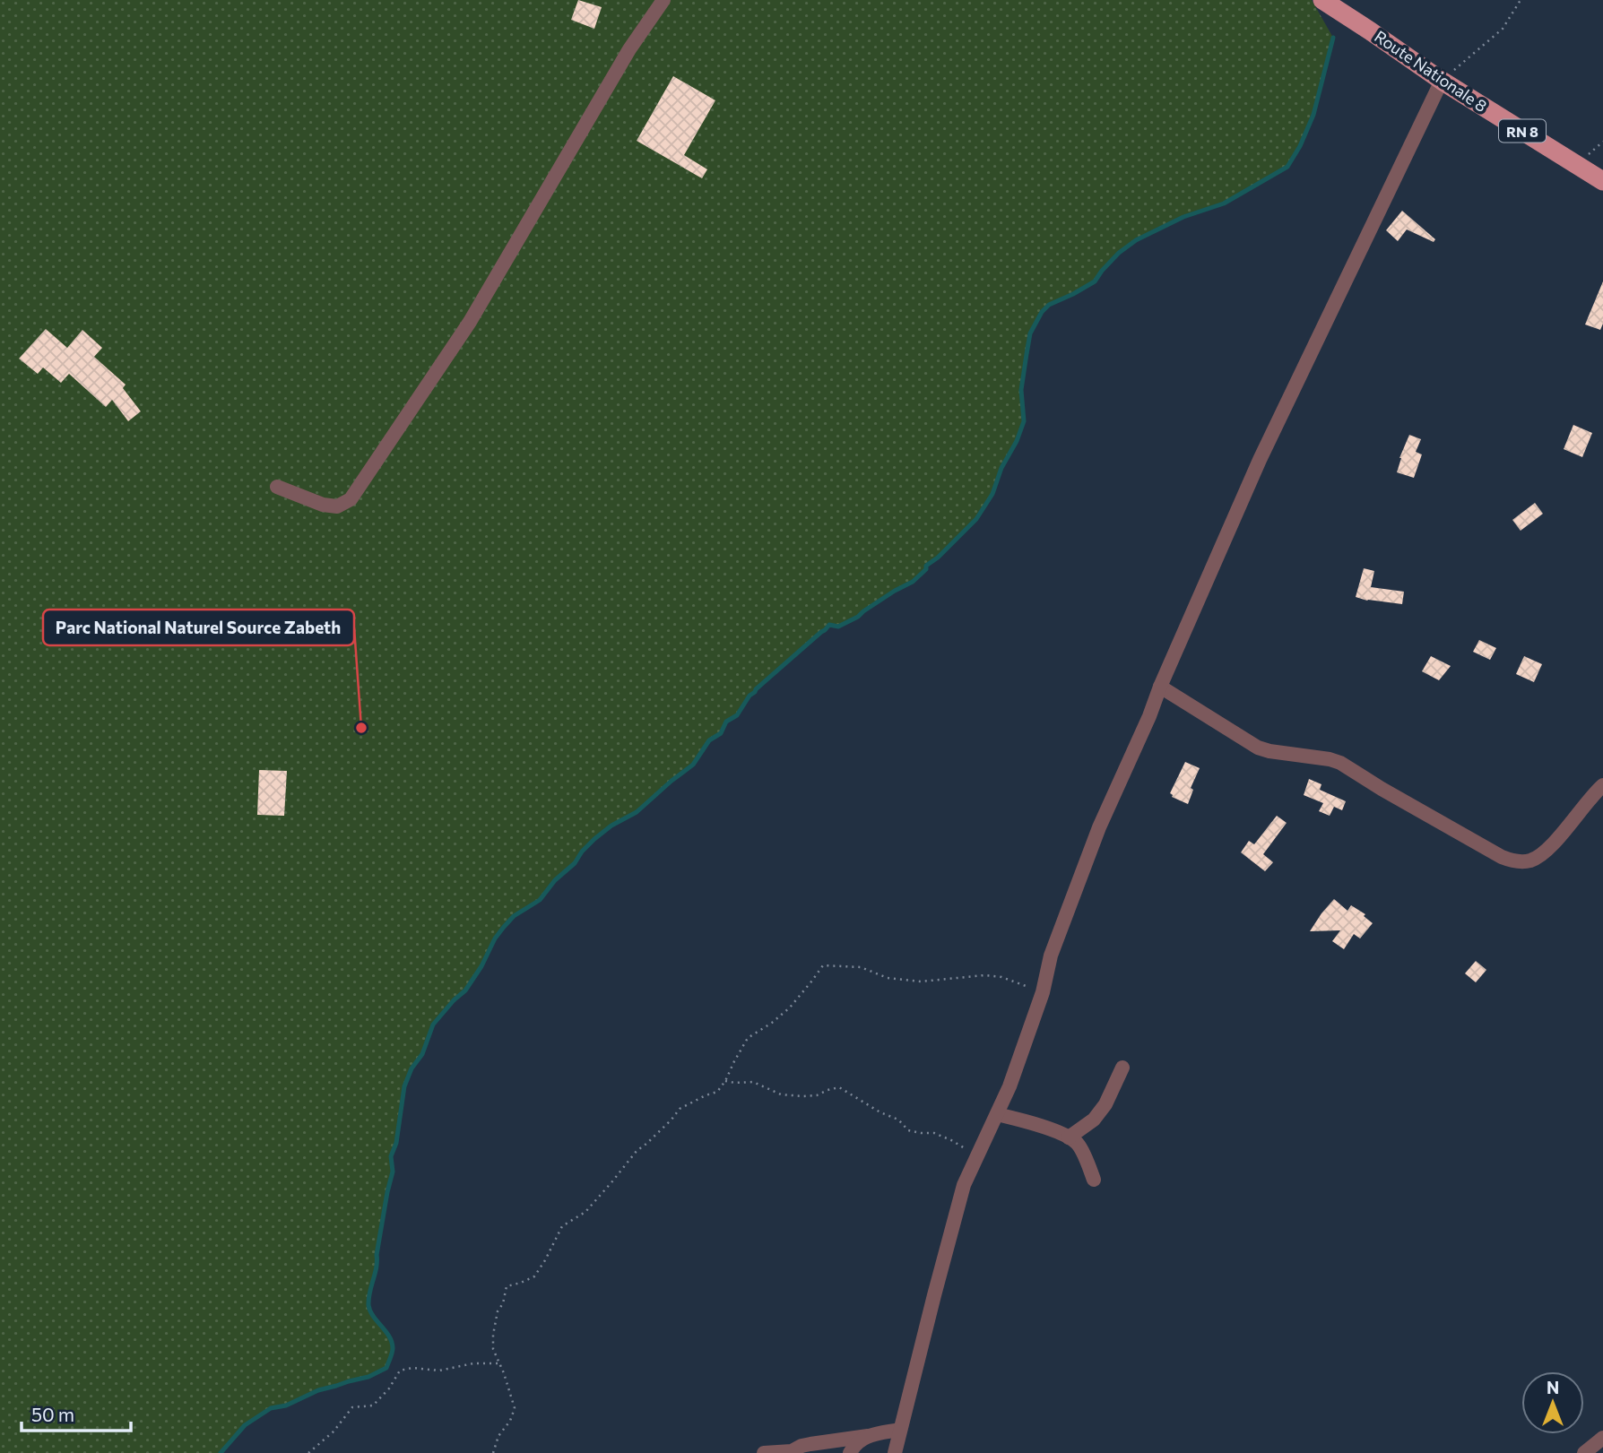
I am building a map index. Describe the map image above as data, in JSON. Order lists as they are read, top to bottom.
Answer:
{
  "streets": {
    "main road": ["Route Nationale 8", "RN 8"]
  },
  "places": ["Parc National Naturel Source Zabeth"],
  "scale_bar": "50 m",
  "north": "top"
}
